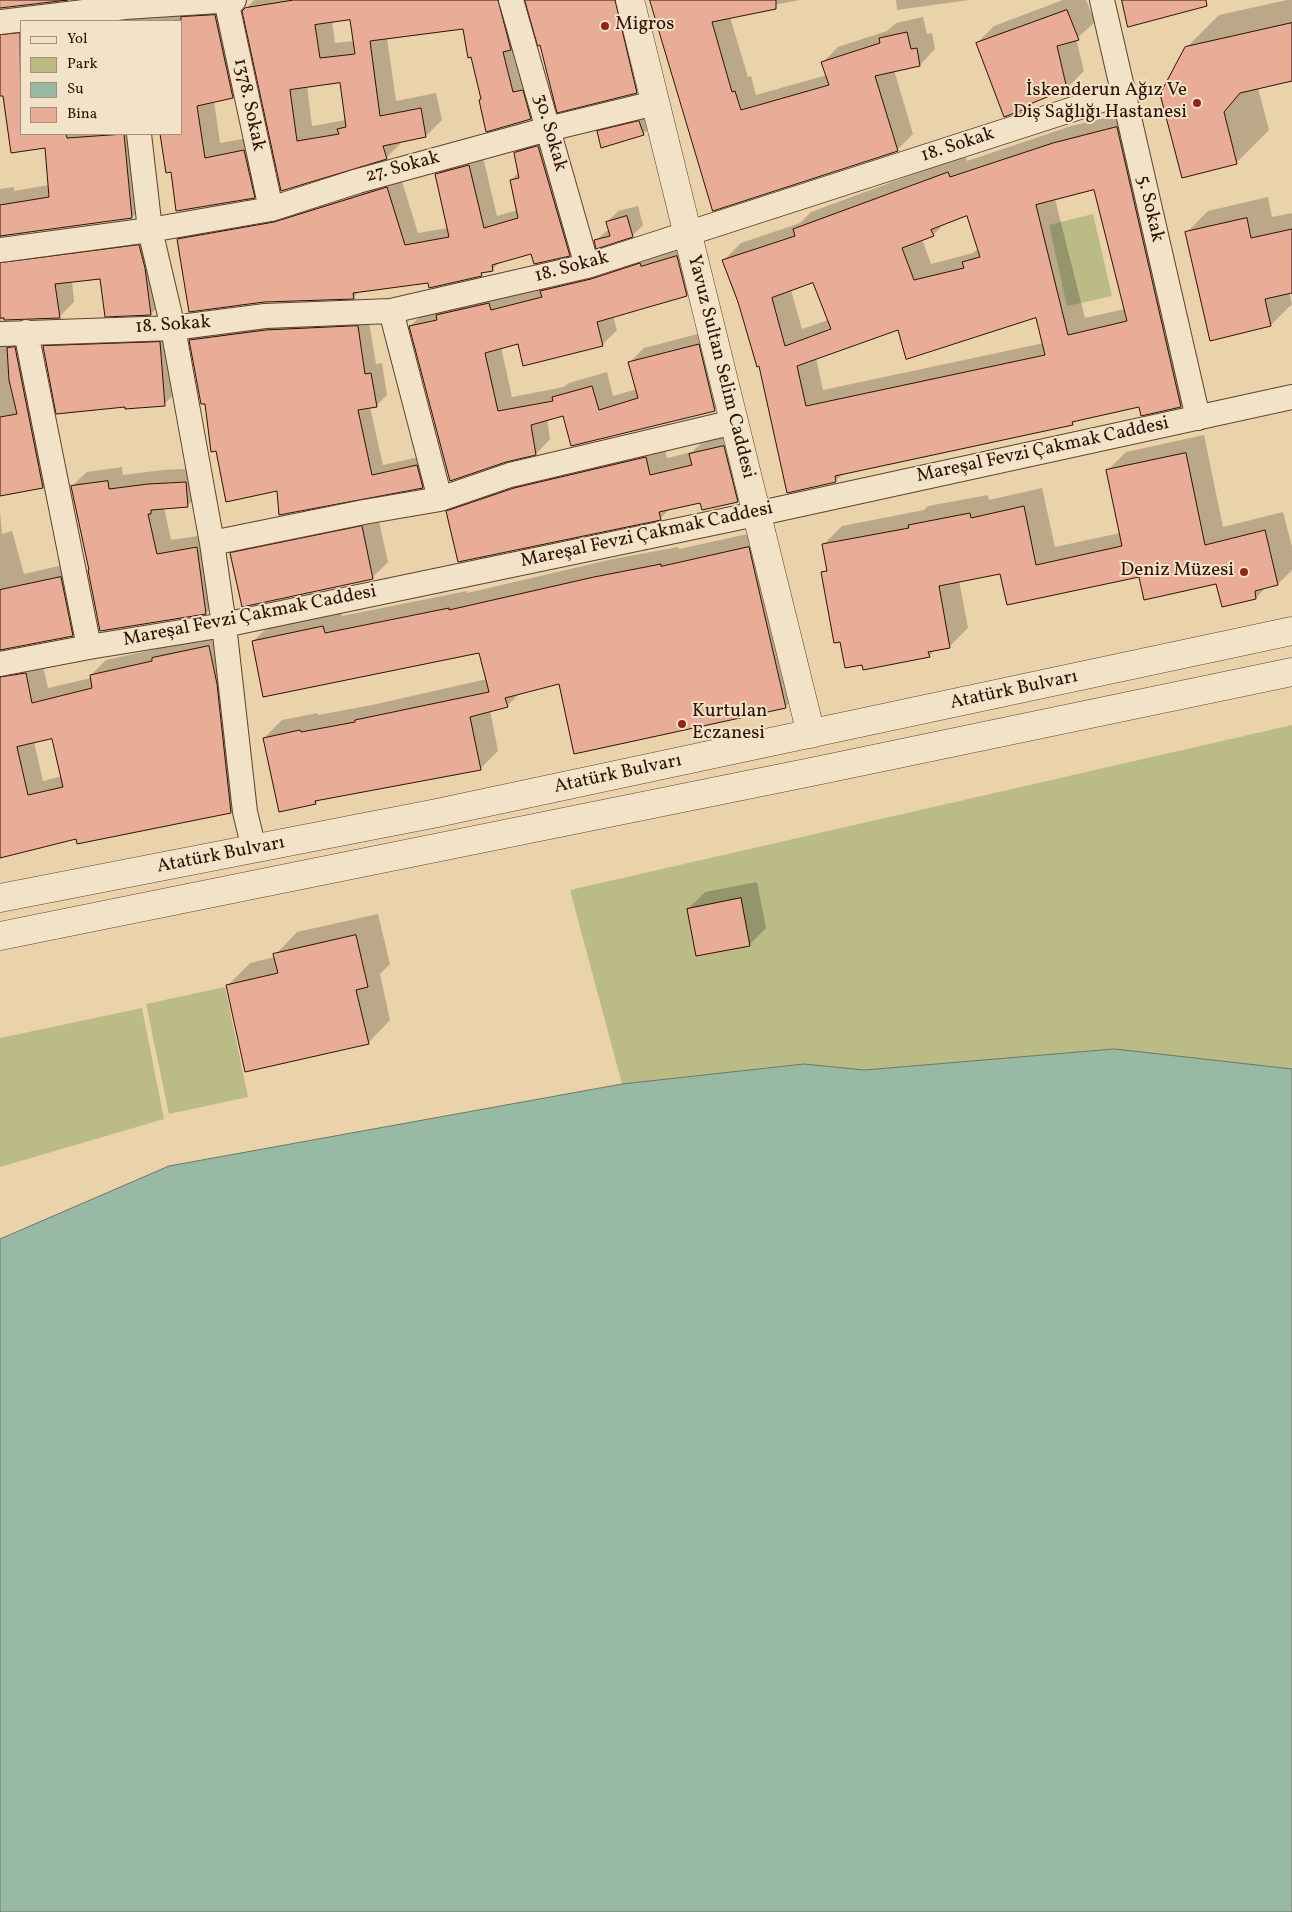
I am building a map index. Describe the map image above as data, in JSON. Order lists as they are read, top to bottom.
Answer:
{
  "streets": {
    "street": [
      "1378. Sokak",
      "30. Sokak",
      "18. Sokak",
      "27. Sokak",
      "5. Sokak",
      "Yavuz Sultan Selim Caddesi",
      "Mareşal Fevzi Çakmak Caddesi",
      "Atatürk Bulvarı"
    ]
  },
  "crossings": [
    ["1378. Sokak", "27. Sokak"],
    ["30. Sokak", "18. Sokak"],
    ["30. Sokak", "27. Sokak"],
    ["18. Sokak", "5. Sokak"],
    ["18. Sokak", "Yavuz Sultan Selim Caddesi"],
    ["27. Sokak", "Yavuz Sultan Selim Caddesi"],
    ["5. Sokak", "Mareşal Fevzi Çakmak Caddesi"],
    ["Yavuz Sultan Selim Caddesi", "Mareşal Fevzi Çakmak Caddesi"],
    ["Yavuz Sultan Selim Caddesi", "Atatürk Bulvarı"]
  ],
  "places": [
    "Migros",
    "İskenderun Ağız Ve Diş Sağlığı Hastanesi",
    "Deniz Müzesi",
    "Kurtulan Eczanesi"
  ],
  "legend": [
    "Yol",
    "Park",
    "Su",
    "Bina"
  ]
}
